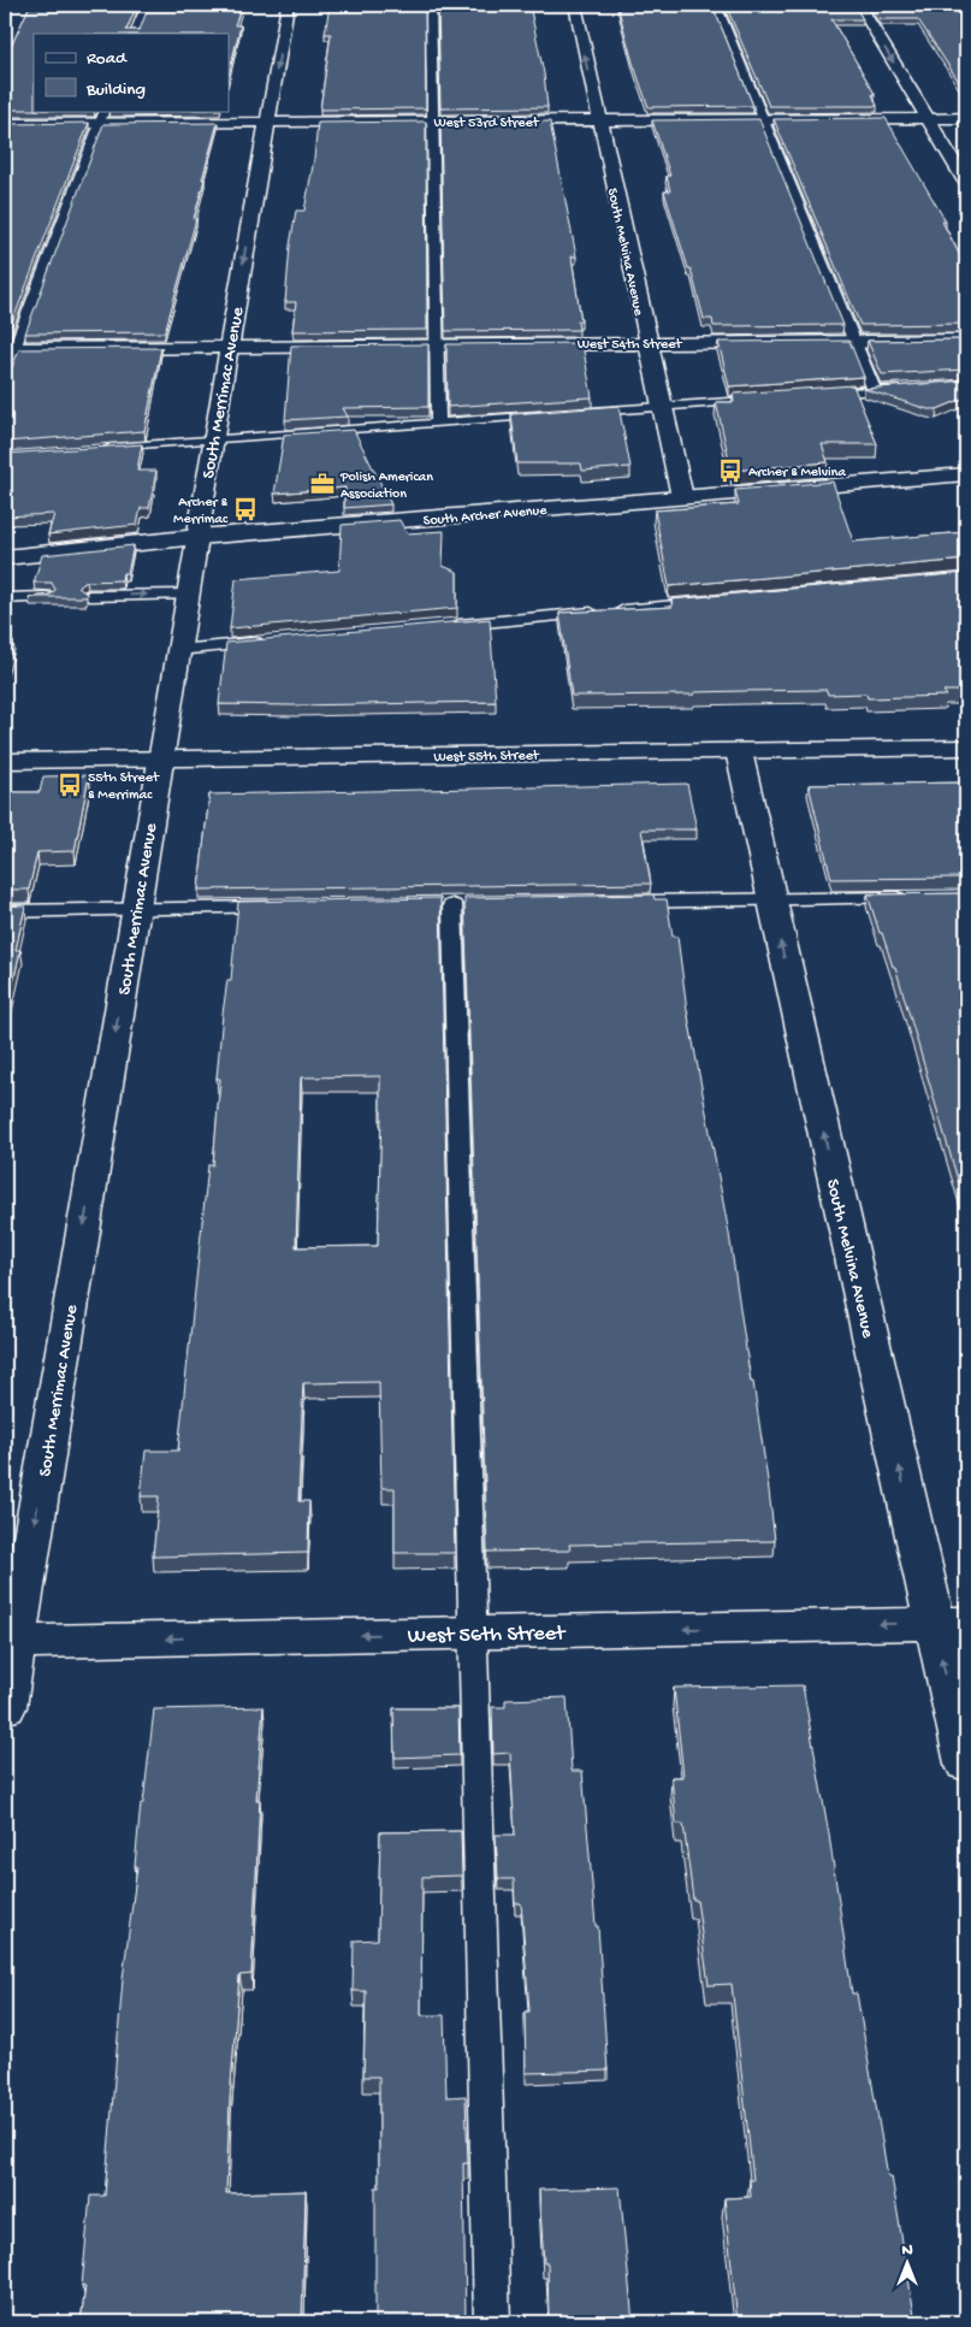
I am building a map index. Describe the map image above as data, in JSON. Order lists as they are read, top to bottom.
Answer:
{
  "streets": {
    "street": [
      "West 53rd Street",
      "South Melvina Avenue",
      "West 54th Street",
      "South Merrimac Avenue",
      "South Archer Avenue",
      "West 55th Street",
      "West 56th Street"
    ]
  },
  "crossings": [
    ["West 53rd Street", "South Melvina Avenue"],
    ["West 53rd Street", "South Merrimac Avenue"],
    ["South Melvina Avenue", "West 54th Street"],
    ["South Melvina Avenue", "South Archer Avenue"],
    ["South Melvina Avenue", "West 55th Street"],
    ["South Melvina Avenue", "West 56th Street"],
    ["West 54th Street", "South Merrimac Avenue"],
    ["South Merrimac Avenue", "South Archer Avenue"],
    ["South Merrimac Avenue", "West 55th Street"],
    ["South Merrimac Avenue", "West 56th Street"]
  ],
  "one_way": ["South Melvina Avenue", "South Merrimac Avenue", "West 56th Street"],
  "places": {
    "bus stop": ["Archer & Melvina", "Archer & Merrimac", "55th Street & Merrimac"],
    "office": ["Polish American Association"]
  },
  "legend": ["Road", "Building"],
  "north": "top"
}
